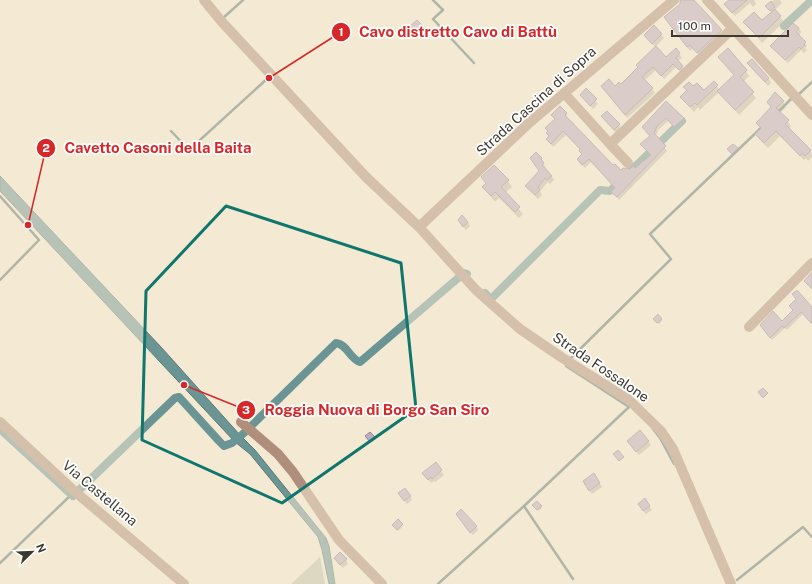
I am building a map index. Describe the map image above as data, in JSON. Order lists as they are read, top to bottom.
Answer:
{
  "streets": {
    "street": ["Strada Cascina di Sopra", "Strada Fossalone", "Via Castellana"]
  },
  "crossings": [
    ["Strada Cascina di Sopra", "Strada Fossalone"]
  ],
  "places": ["Cavo distretto Cavo di Battù", "Cavetto Casoni della Baita", "Roggia Nuova di Borgo San Siro"],
  "scale_bar": "100 m",
  "north": "top right"
}
